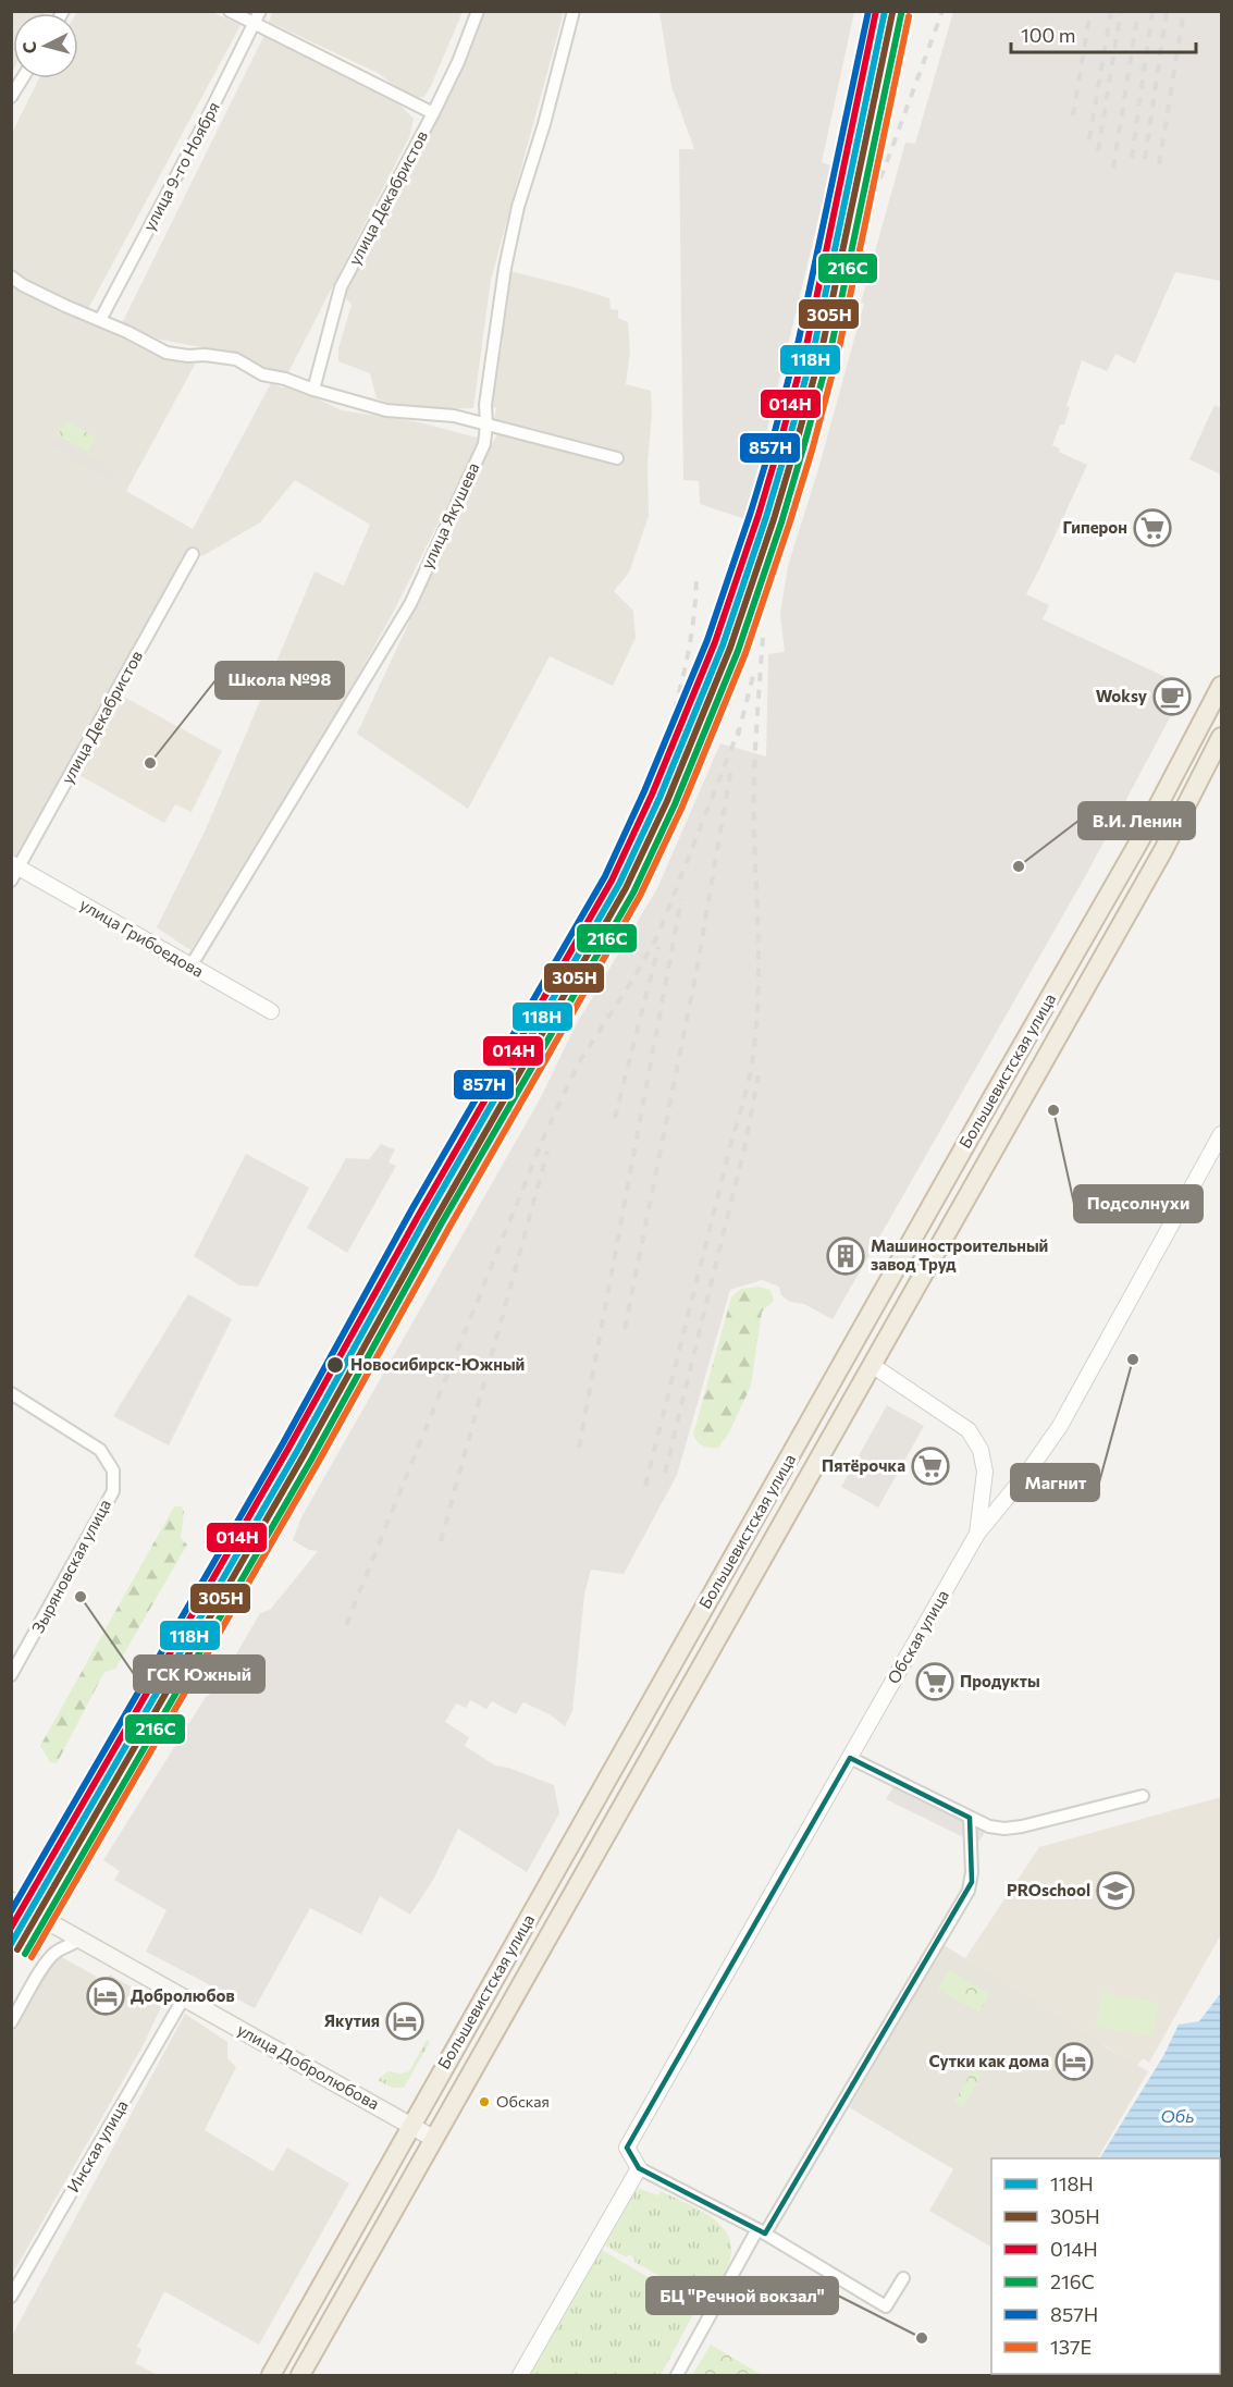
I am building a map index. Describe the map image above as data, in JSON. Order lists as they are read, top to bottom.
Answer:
{
  "streets": {
    "highway": ["Большевистская улица"],
    "main road": ["улица Добролюбова"],
    "street": [
      "улица 9-го Ноября",
      "улица Декабристов",
      "улица Якушева",
      "улица Грибоедова",
      "Зыряновская улица",
      "Обская улица",
      "Инская улица"
    ]
  },
  "crossings": [
    ["улица Декабристов", "улица Грибоедова"],
    ["улица Якушева", "улица Грибоедова"],
    ["Большевистская улица", "улица Добролюбова"],
    ["улица Добролюбова", "Инская улица"]
  ],
  "water": ["Обь"],
  "places": {
    "supermarket": ["Гиперон", "Пятёрочка", "Продукты"],
    "cafe": ["Woksy"],
    "other": [
      "Школа №98",
      "В.И. Ленин",
      "Подсолнухи",
      "Магнит",
      "Новосибирск-Южный",
      "ГСК Южный",
      "Обская",
      "БЦ \"Речной вокзал\""
    ],
    "building": ["Машиностроительный завод Труд"],
    "school or university": ["PROschool"],
    "hotel": ["Добролюбов", "Якутия", "Сутки как дома"]
  },
  "lines": [
    "transit line 118Н",
    "transit line 014Н",
    "transit line 857Н",
    "transit line 305Н",
    "transit line 216С",
    "transit line 137Е"
  ],
  "legend": [
    "118Н",
    "305Н",
    "014Н",
    "216С",
    "857Н",
    "137Е"
  ],
  "scale_bar": "100 m",
  "north": "left"
}
